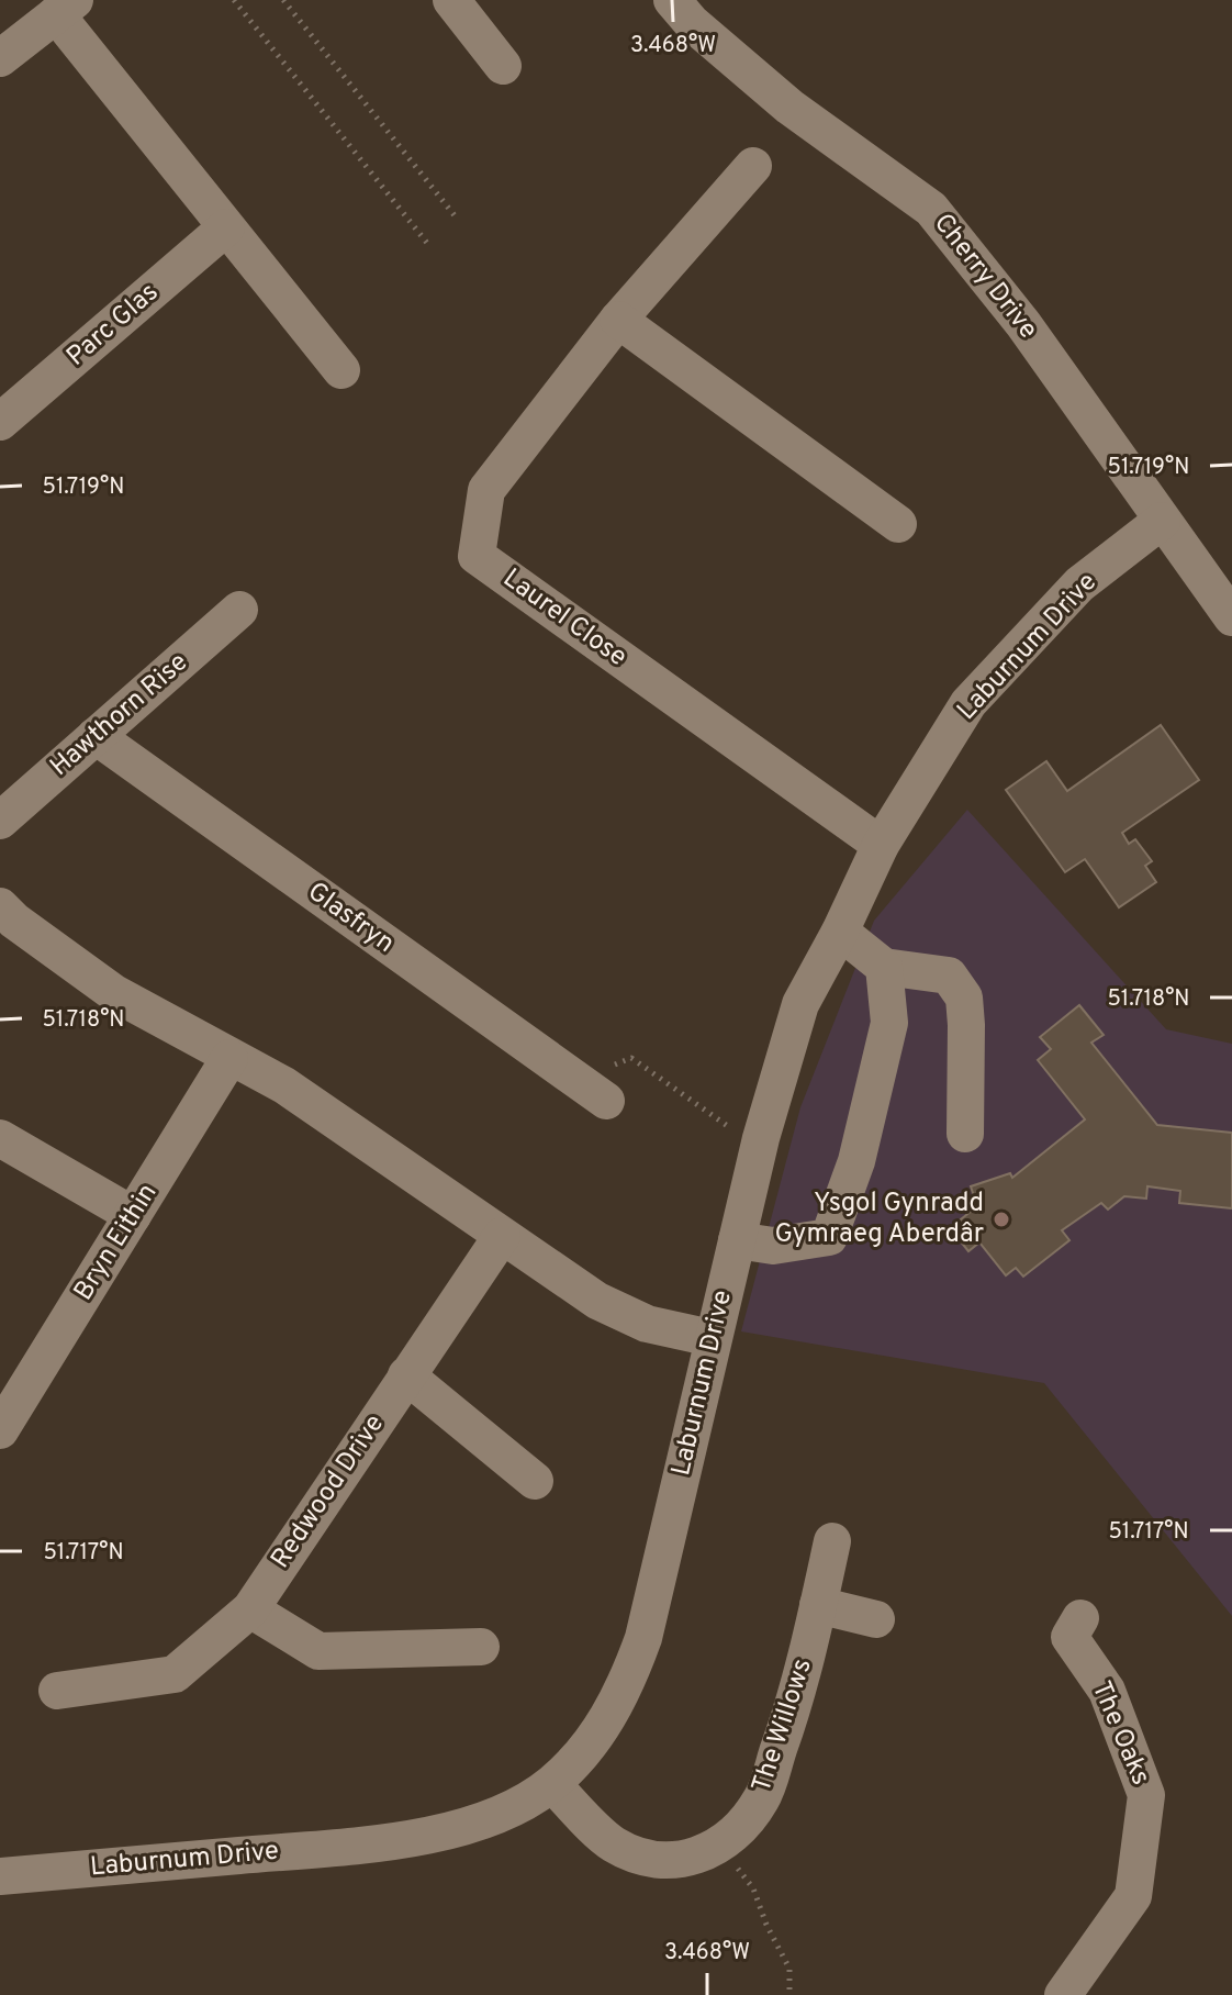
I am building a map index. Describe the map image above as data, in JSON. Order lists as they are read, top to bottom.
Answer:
{
  "streets": {
    "street": [
      "Cherry Drive",
      "Parc Glas",
      "Laurel Close",
      "Laburnum Drive",
      "Hawthorn Rise",
      "Glasfryn",
      "Bryn Eithin",
      "Redwood Drive",
      "The Willows",
      "The Oaks"
    ]
  },
  "crossings": [
    ["Cherry Drive", "Laburnum Drive"],
    ["Laurel Close", "Laburnum Drive"],
    ["Laburnum Drive", "The Willows"],
    ["Hawthorn Rise", "Glasfryn"]
  ],
  "places": ["Ysgol Gynradd Gymraeg Aberdâr"],
  "coordinates": [
    "3.468°W",
    "51.719°N",
    "51.718°N",
    "51.717°N"
  ]
}
